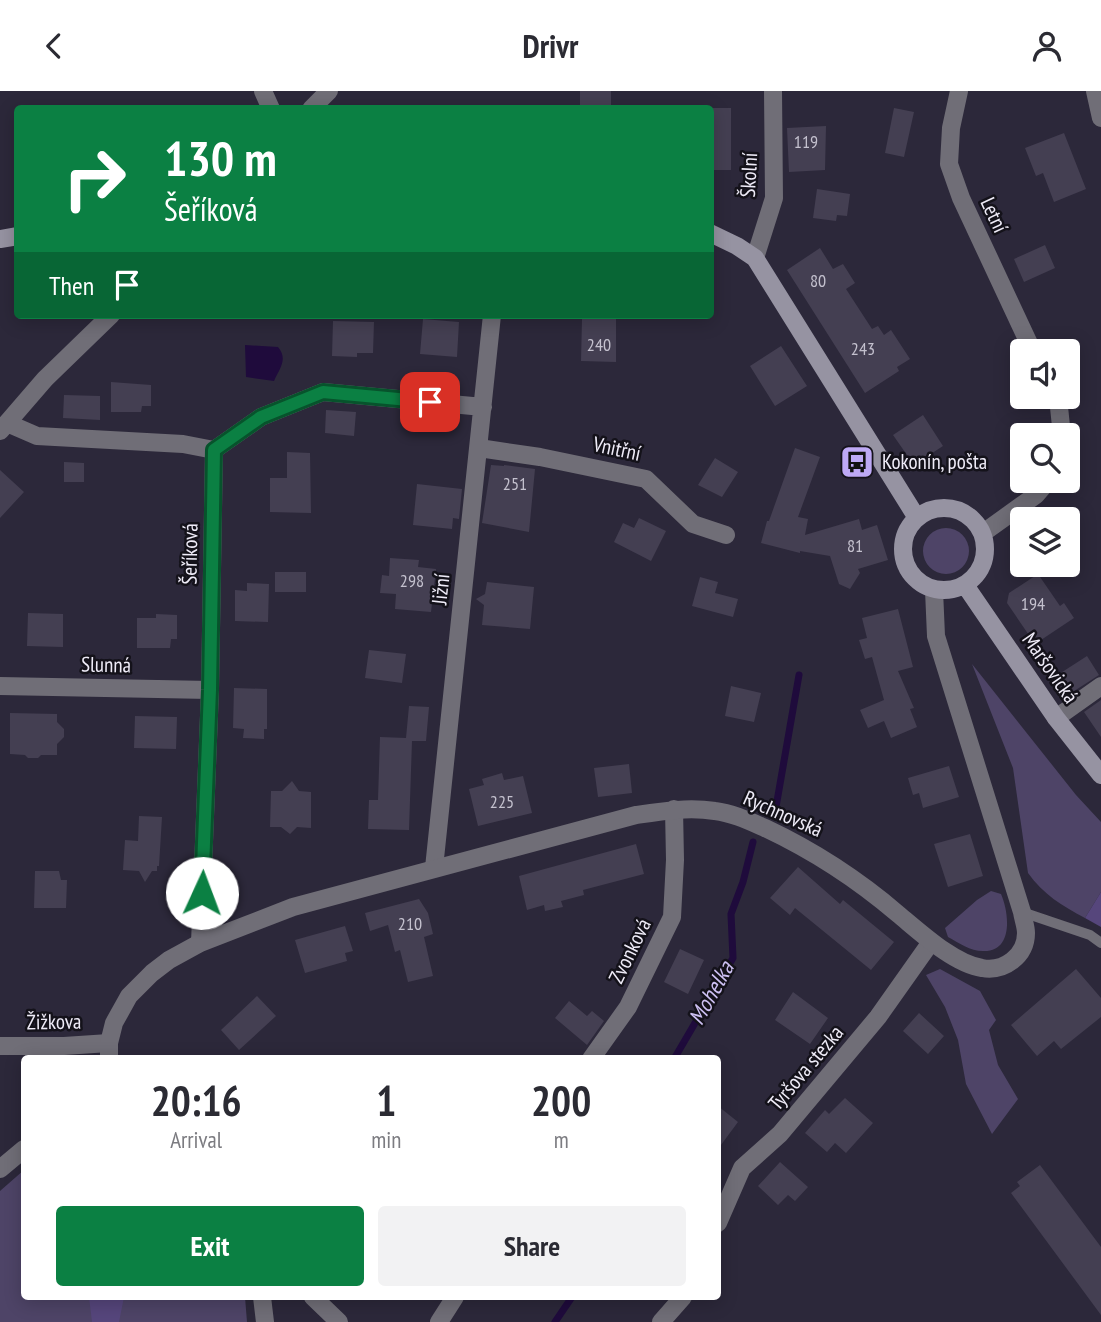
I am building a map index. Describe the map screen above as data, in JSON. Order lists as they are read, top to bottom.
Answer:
{
  "streets": {
    "main road": ["Maršovická"],
    "street": [
      "Školní",
      "Letní",
      "Vnitřní",
      "Šeříková",
      "Jižní",
      "Slunná",
      "Rychnovská",
      "Zvonková",
      "Žižkova",
      "Tyršova stezka"
    ]
  },
  "crossings": [
    ["Vnitřní", "Jižní"],
    ["Šeříková", "Slunná"],
    ["Šeříková", "Rychnovská"],
    ["Jižní", "Rychnovská"],
    ["Maršovická", "Rychnovská"],
    ["Rychnovská", "Zvonková"],
    ["Rychnovská", "Žižkova"],
    ["Rychnovská", "Tyršova stezka"]
  ],
  "water": ["Mohelka"],
  "places": {
    "bus stop": ["Kokonín, pošta"]
  },
  "house_numbers": [
    "119",
    "80",
    "240",
    "243",
    "251",
    "81",
    "298",
    "194",
    "225",
    "210"
  ],
  "page": {
    "header": "Drivr",
    "turn": ["130 m", "Šeříková"],
    "then": "Then",
    "eta": [
      "20:16",
      "Arrival",
      "1",
      "min",
      "200",
      "m"
    ],
    "buttons": ["Exit", "Share"]
  }
}
